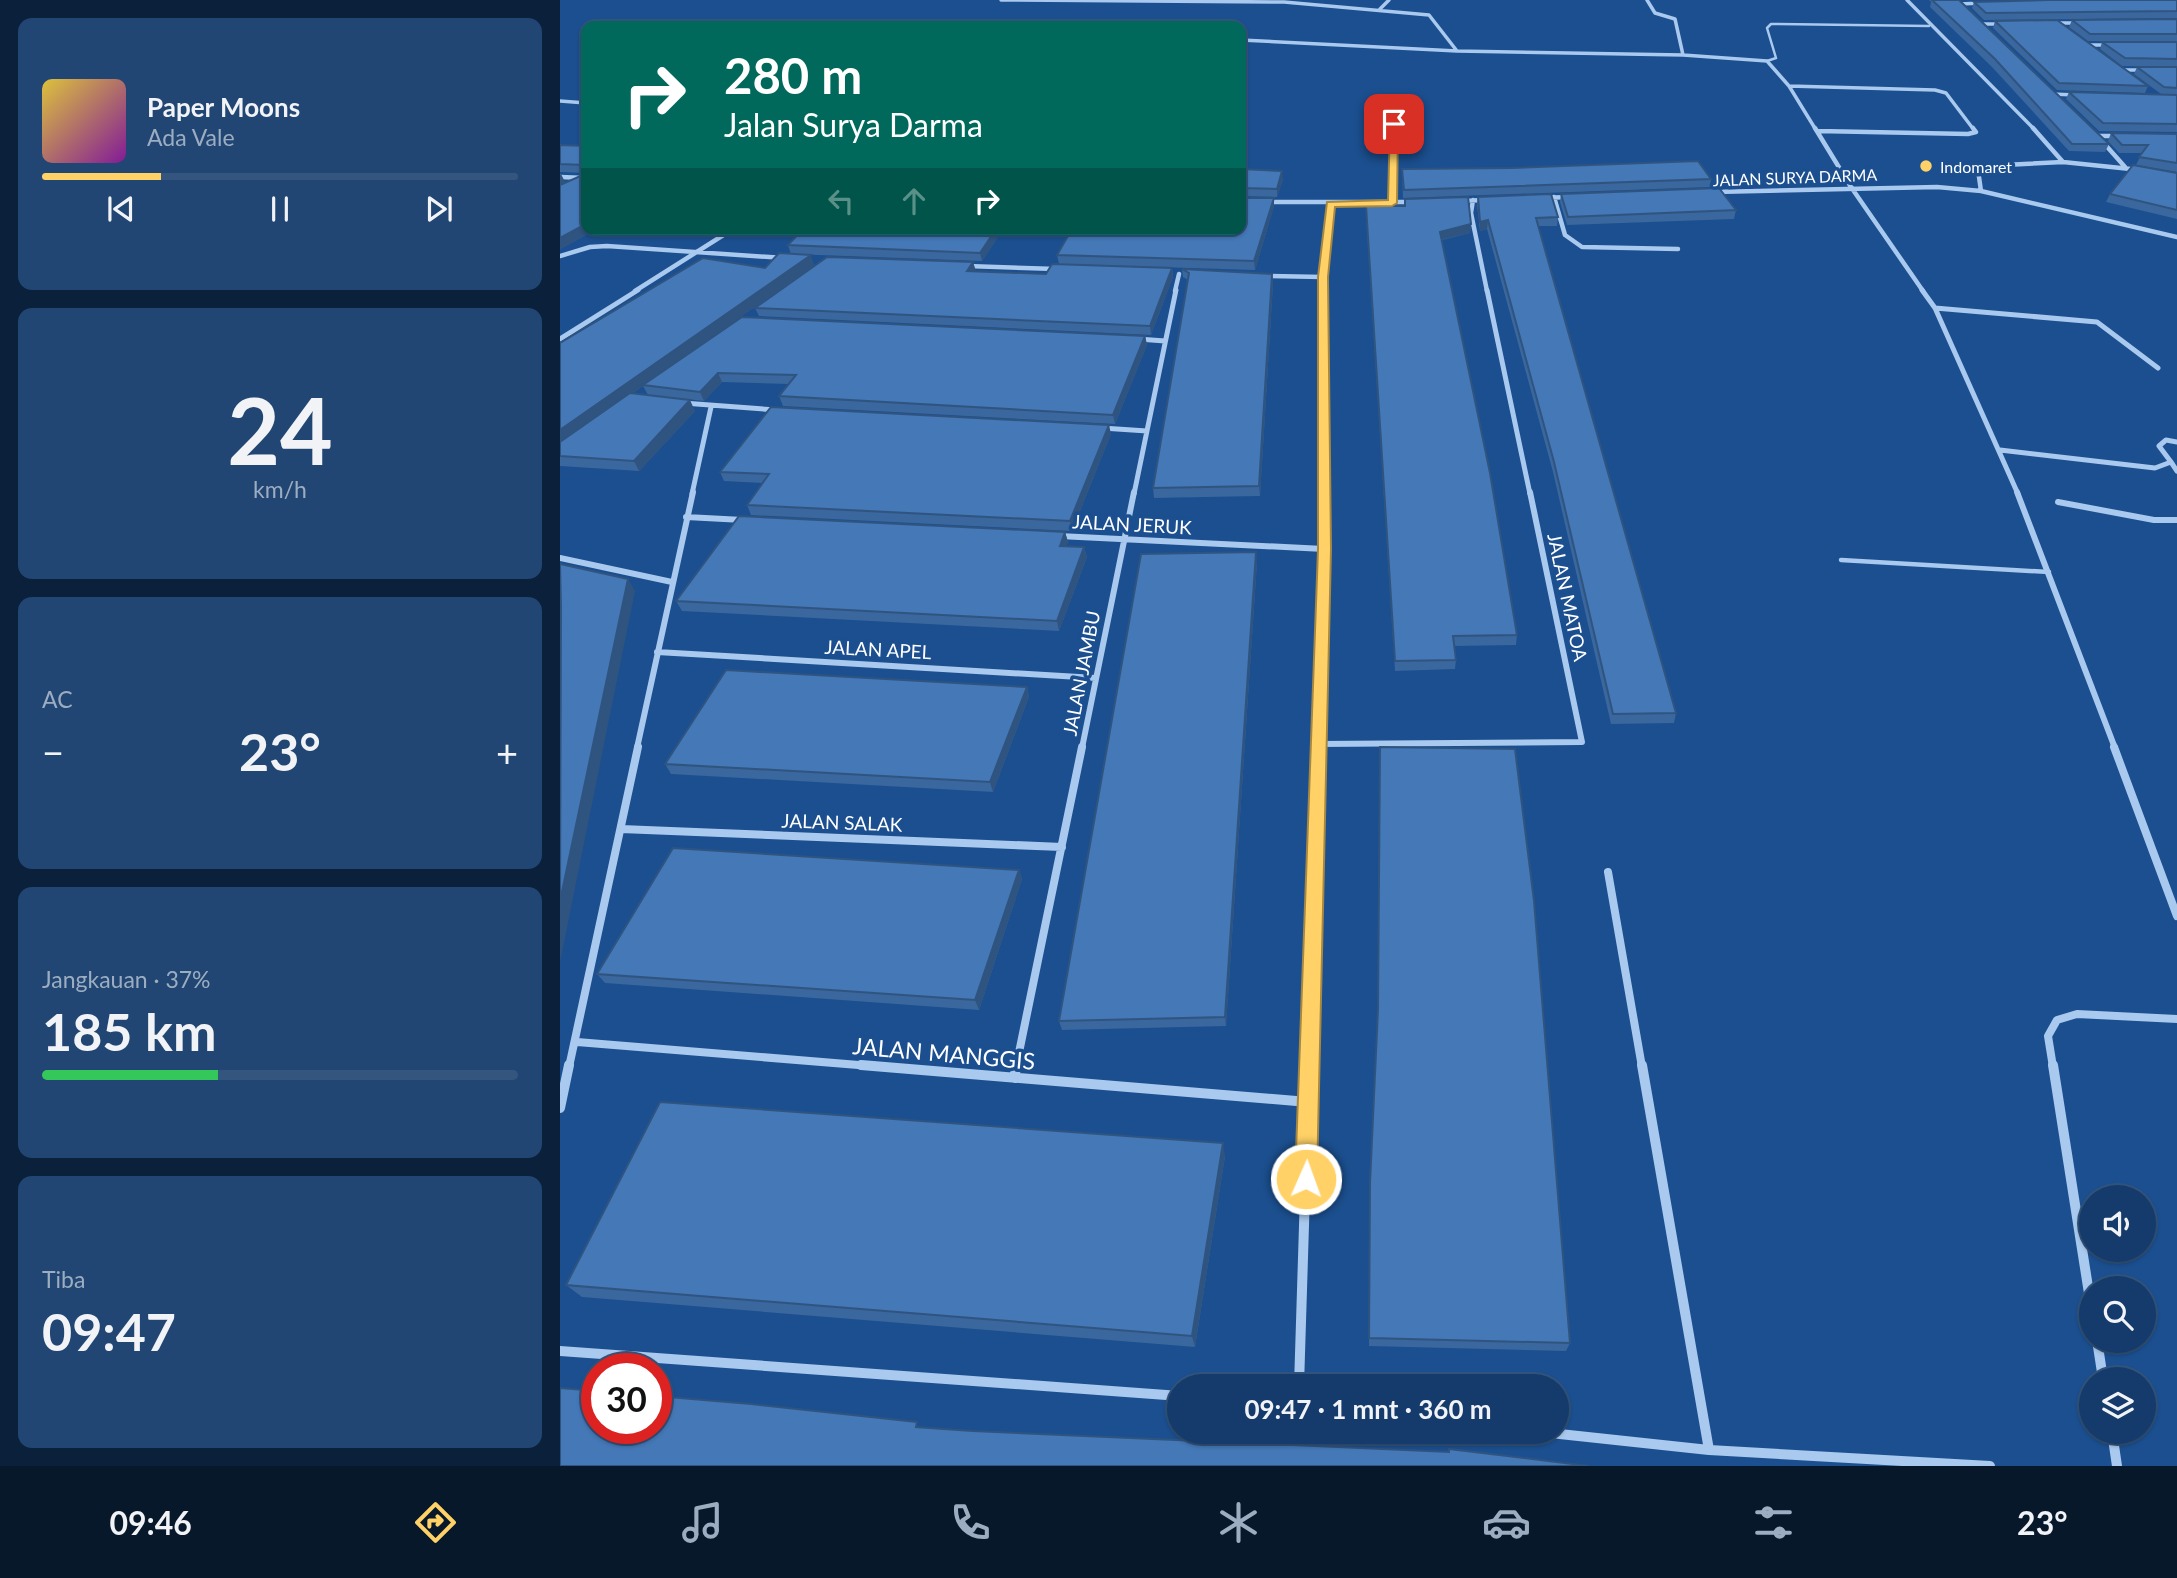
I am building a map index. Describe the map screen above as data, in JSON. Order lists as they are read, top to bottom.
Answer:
{
  "streets": {
    "street": [
      "JALAN SURYA DARMA",
      "JALAN JERUK",
      "JALAN MATOA",
      "JALAN APEL",
      "JALAN JAMBU",
      "JALAN SALAK",
      "JALAN MANGGIS"
    ]
  },
  "crossings": [
    ["JALAN JERUK", "JALAN JAMBU"],
    ["JALAN APEL", "JALAN JAMBU"],
    ["JALAN JAMBU", "JALAN SALAK"],
    ["JALAN JAMBU", "JALAN MANGGIS"]
  ],
  "places": ["Indomaret"],
  "page": {
    "turn": ["280 m", "Jalan Surya Darma"],
    "song": ["Paper Moons", "Ada Vale"],
    "tile": [
      ["24", "km/h"],
      "AC",
      ["Jangkauan · 37%", "185 km"],
      ["Tiba", "09:47"]
    ],
    "heat": ["−", "23°", "+"],
    "limit": "30",
    "trip": "09:47 · 1 mnt · 360 m",
    "tabs": ["09:46", "23°"]
  }
}
